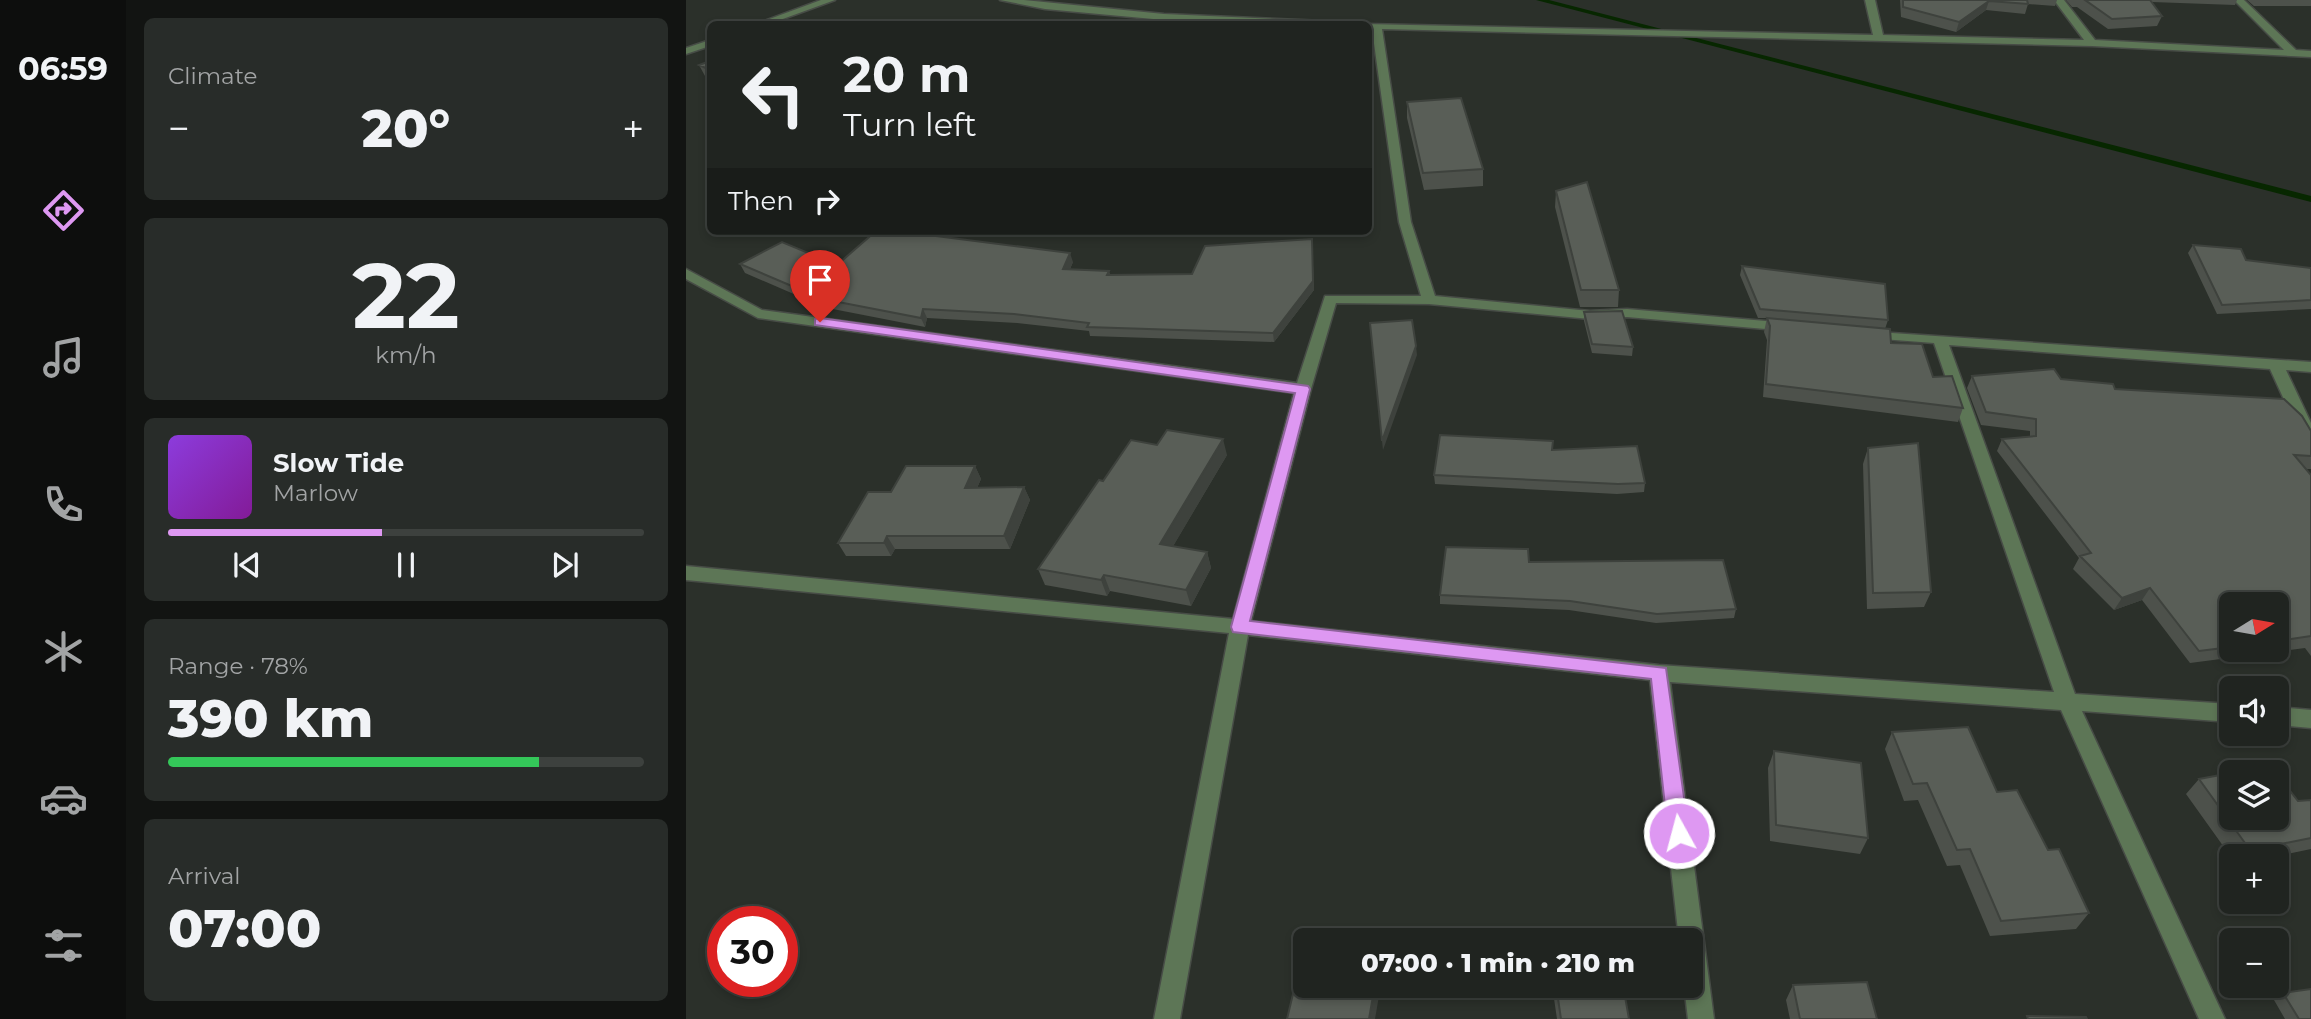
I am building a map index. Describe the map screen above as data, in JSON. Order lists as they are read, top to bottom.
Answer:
{
  "north": "right",
  "page": {
    "tabs": "06:59",
    "tile": [
      "Climate",
      ["22", "km/h"],
      ["Range · 78%", "390 km"],
      ["Arrival", "07:00"]
    ],
    "turn": ["20 m", "Turn left"],
    "heat": ["−", "20°", "+"],
    "then": "Then",
    "song": ["Slow Tide", "Marlow"],
    "map_buttons": ["+", "−"],
    "limit": "30",
    "trip": "07:00 · 1 min · 210 m"
  }
}
